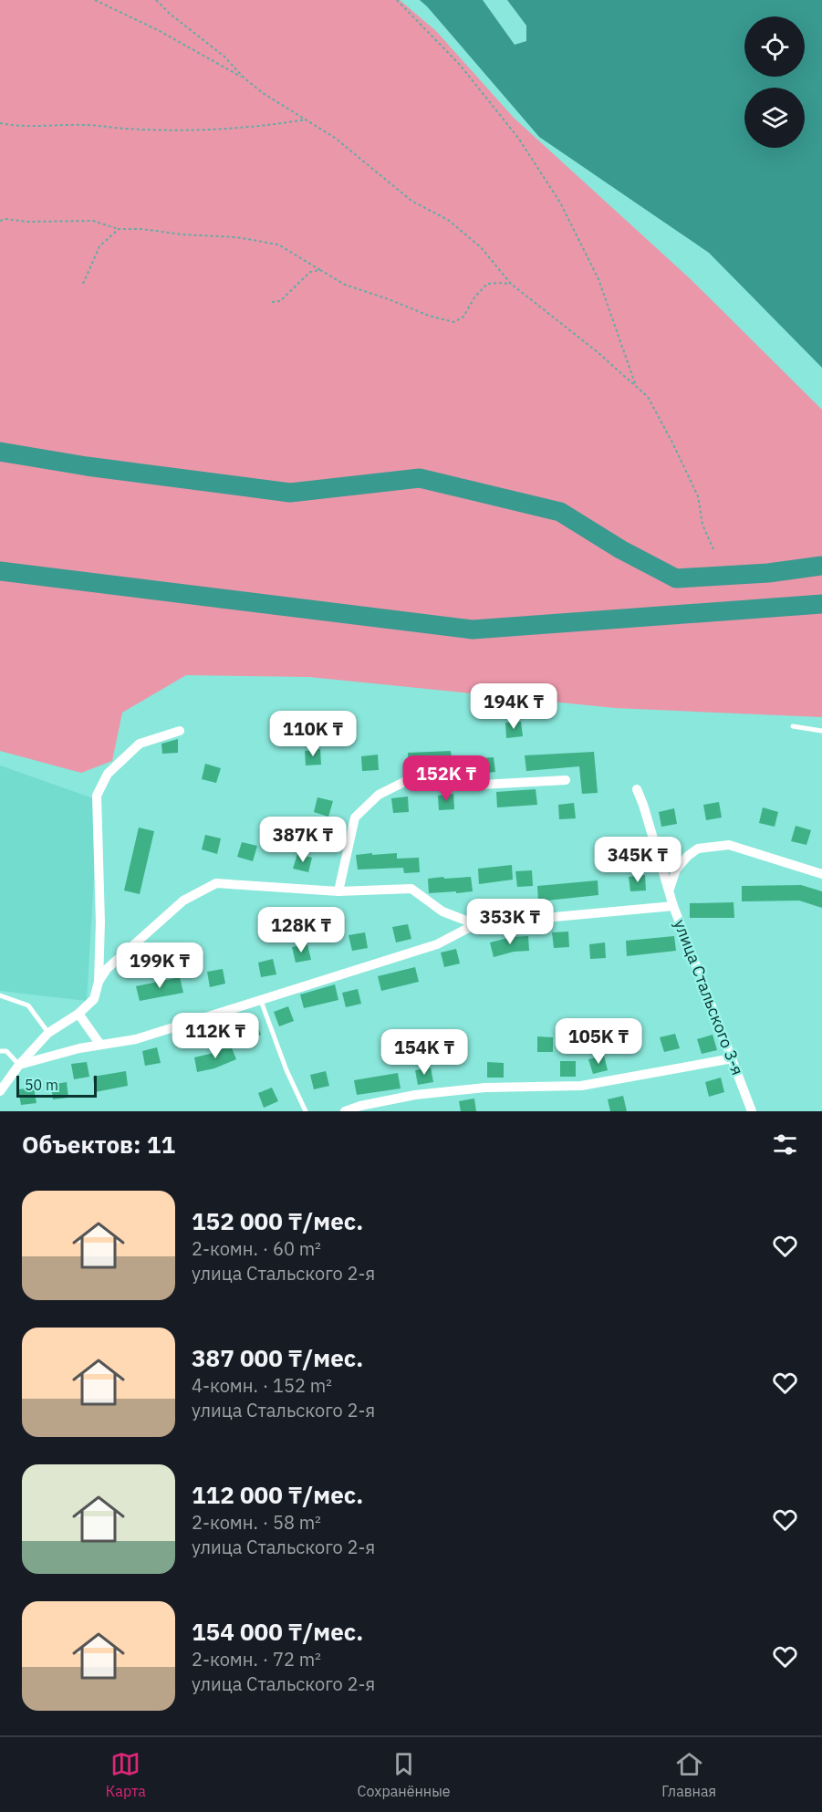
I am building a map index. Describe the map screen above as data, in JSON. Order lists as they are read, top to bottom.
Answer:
{
  "streets": {
    "street": ["улица Стальского 3-я"]
  },
  "scale_bar": "50 m",
  "page": {
    "price": [
      "194K ₸",
      "110K ₸",
      "152K ₸",
      "387K ₸",
      "345K ₸",
      "353K ₸",
      "128K ₸",
      "199K ₸",
      "112K ₸",
      "105K ₸",
      "154K ₸"
    ],
    "scale": "50 m",
    "heading": "Объектов: 11",
    "list": [
      {
        "name": "152 000 ₸/мес.",
        "note": "2-комн. · 60 m² · улица Стальского 2-я"
      },
      {
        "name": "387 000 ₸/мес.",
        "note": "4-комн. · 152 m² · улица Стальского 2-я"
      },
      {
        "name": "112 000 ₸/мес.",
        "note": "2-комн. · 58 m² · улица Стальского 2-я"
      },
      {
        "name": "154 000 ₸/мес.",
        "note": "2-комн. · 72 m² · улица Стальского 2-я"
      }
    ],
    "tabs": ["Карта", "Сохранённые", "Главная"]
  }
}
